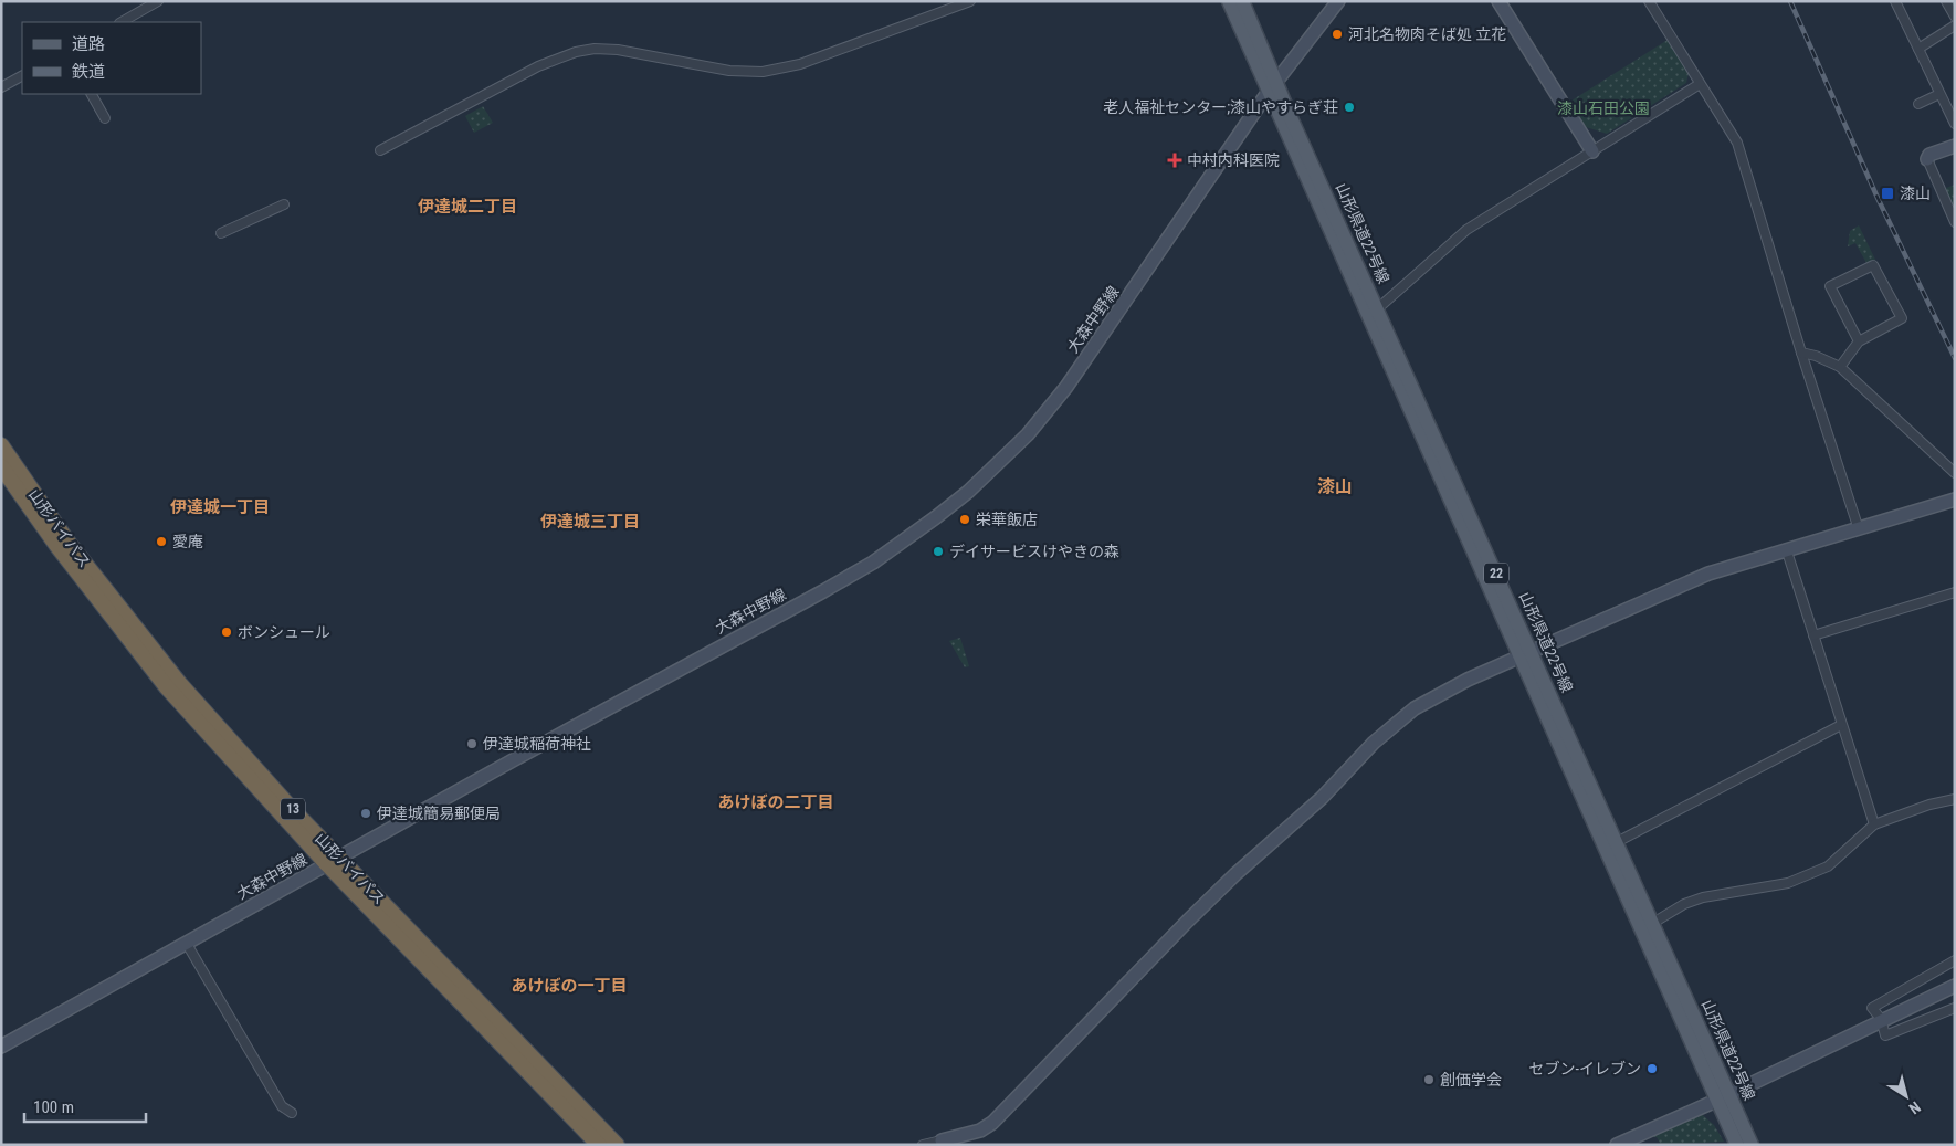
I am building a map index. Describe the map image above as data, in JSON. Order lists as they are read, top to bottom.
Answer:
{
  "streets": {
    "highway": ["山形バイパス", "13"],
    "main road": ["山形県道22号線", "22"],
    "street": ["大森中野線"]
  },
  "crossings": [
    ["山形県道22号線", "大森中野線"],
    ["大森中野線", "山形バイパス"]
  ],
  "districts": [
    "伊達城二丁目",
    "漆山",
    "伊達城一丁目",
    "伊達城三丁目",
    "あけぼの二丁目",
    "あけぼの一丁目"
  ],
  "parks": ["漆山石田公園"],
  "places": {
    "other": [
      "河北名物肉そば処 立花",
      "老人福祉センター;漆山やすらぎ荘",
      "栄華飯店",
      "愛庵",
      "デイサービスけやきの森",
      "ボンシュール",
      "伊達城稲荷神社",
      "伊達城簡易郵便局",
      "セブン-イレブン",
      "創価学会"
    ],
    "health": ["中村内科医院"],
    "transit": ["漆山"]
  },
  "legend": ["道路", "鉄道"],
  "scale_bar": "100 m",
  "north": "bottom right"
}
